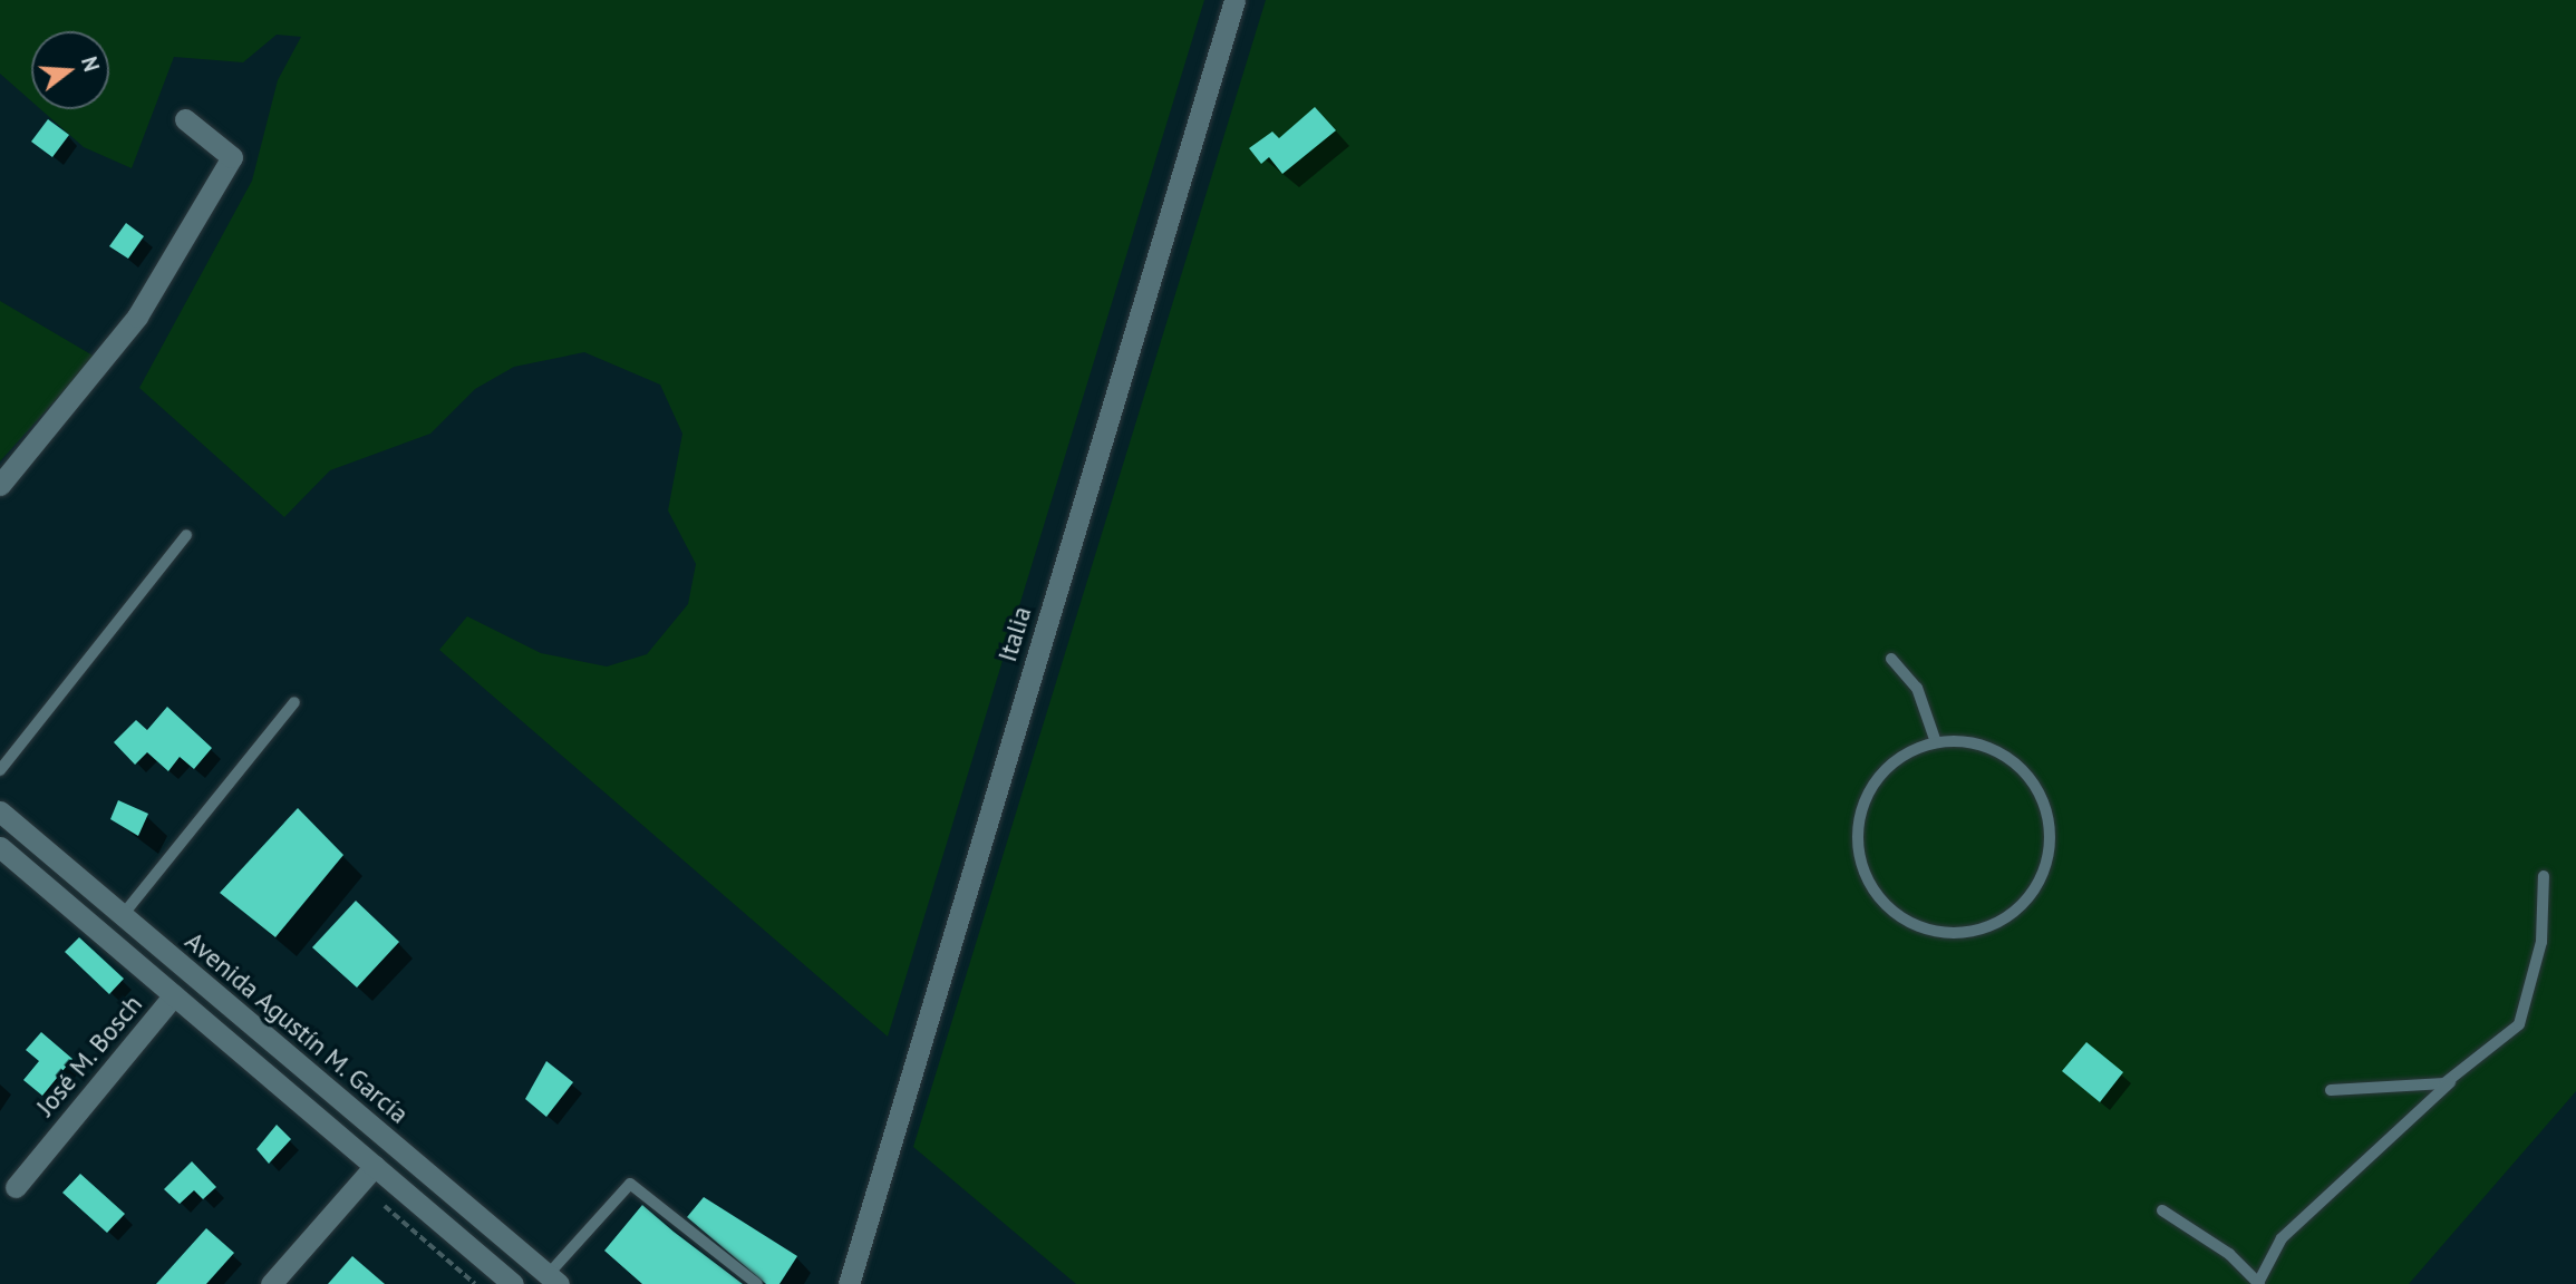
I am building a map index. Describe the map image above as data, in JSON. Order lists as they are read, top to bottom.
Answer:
{
  "streets": {
    "street": ["Italia", "Avenida Agustín M. García", "José M. Bosch"]
  },
  "north": "right"
}
